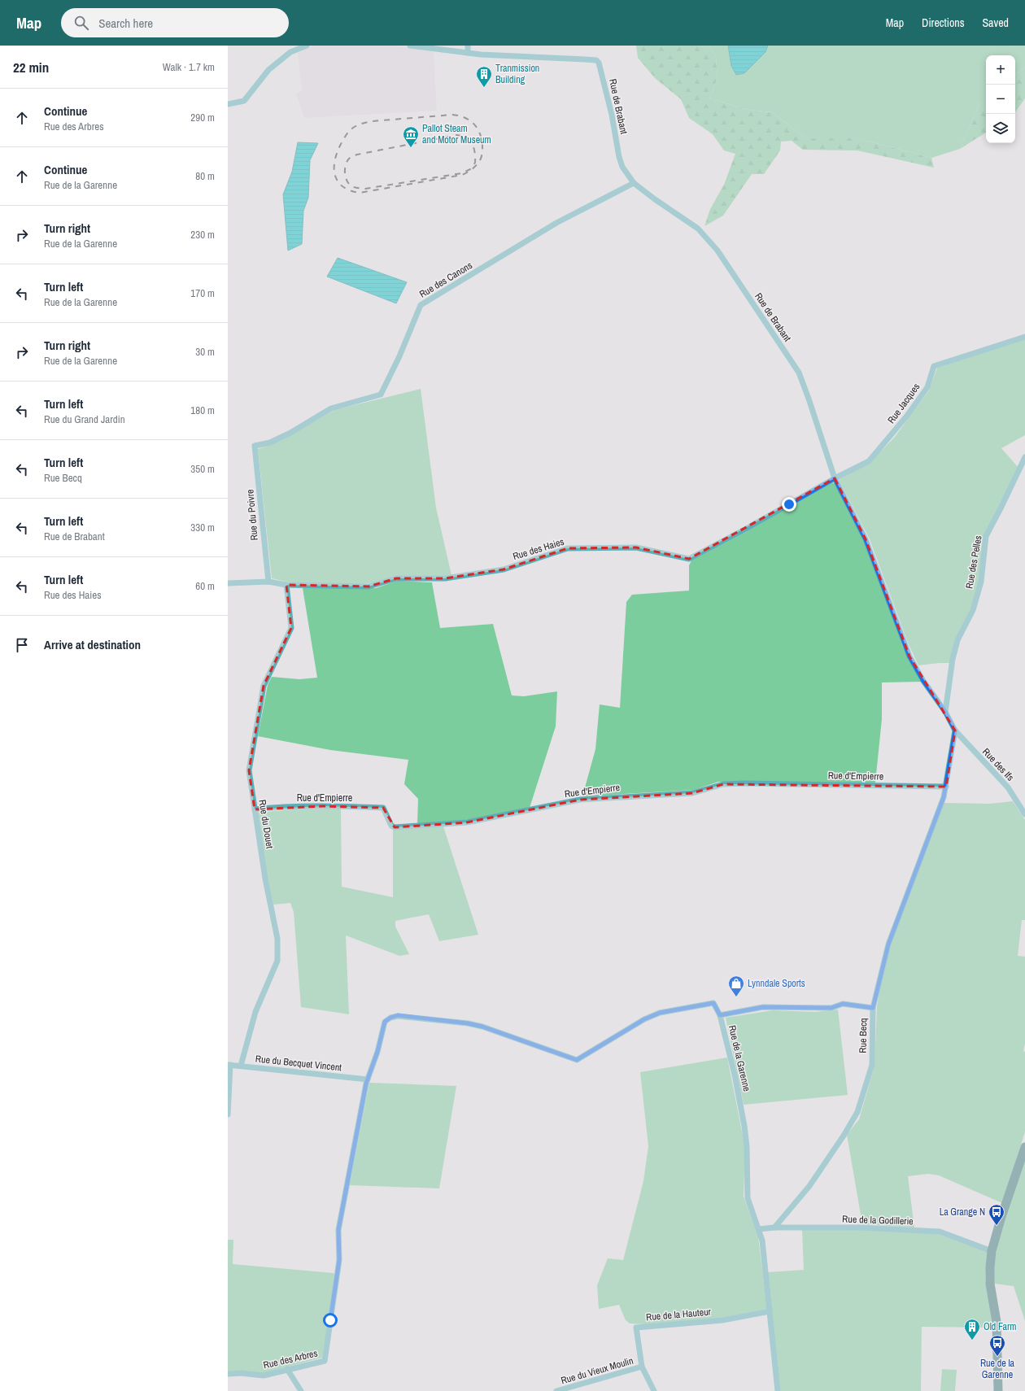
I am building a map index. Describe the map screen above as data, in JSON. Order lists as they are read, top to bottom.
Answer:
{
  "streets": {
    "street": [
      "Rue de Brabant",
      "Rue des Canons",
      "Rue Jacques",
      "Rue du Poivre",
      "Rue des Haies",
      "Rue des Pelles",
      "Rue des Ifs",
      "Rue d'Empierre",
      "Rue du Douet",
      "Rue Becq",
      "Rue de la Garenne",
      "Rue du Becquet Vincent",
      "Rue de la Godillerie",
      "Rue de la Hauteur",
      "Rue des Arbres",
      "Rue du Vieux Moulin"
    ]
  },
  "crossings": [
    ["Rue de Brabant", "Rue des Canons"],
    ["Rue de Brabant", "Rue Jacques"],
    ["Rue de Brabant", "Rue des Haies"],
    ["Rue de Brabant", "Rue des Pelles"],
    ["Rue de Brabant", "Rue des Ifs"],
    ["Rue de Brabant", "Rue Becq"],
    ["Rue des Canons", "Rue du Poivre"],
    ["Rue Jacques", "Rue des Haies"],
    ["Rue du Poivre", "Rue des Haies"],
    ["Rue des Haies", "Rue du Douet"],
    ["Rue des Ifs", "Rue Becq"],
    ["Rue d'Empierre", "Rue du Douet"],
    ["Rue d'Empierre", "Rue Becq"],
    ["Rue du Douet", "Rue du Becquet Vincent"],
    ["Rue Becq", "Rue de la Godillerie"],
    ["Rue de la Garenne", "Rue du Becquet Vincent"],
    ["Rue de la Garenne", "Rue de la Godillerie"],
    ["Rue de la Garenne", "Rue de la Hauteur"],
    ["Rue de la Garenne", "Rue des Arbres"],
    ["Rue du Becquet Vincent", "Rue des Arbres"],
    ["Rue de la Hauteur", "Rue du Vieux Moulin"]
  ],
  "places": {
    "building": ["Tranmission Building", "Old Farm"],
    "museum": ["Pallot Steam and Motor Museum"],
    "shop": ["Lynndale Sports"],
    "bus stop": ["La Grange N", "Rue de la Garenne"]
  },
  "page": {
    "header": "Map",
    "search": "Search here",
    "nav": ["Map", "Directions", "Saved"],
    "heading": ["22 min", "Walk · 1.7 km"],
    "map_buttons": ["+", "−"],
    "list": [
      ["Continue", "Rue des Arbres", "290 m"],
      ["Continue", "Rue de la Garenne", "80 m"],
      ["Turn right", "Rue de la Garenne", "230 m"],
      ["Turn left", "Rue de la Garenne", "170 m"],
      ["Turn right", "Rue de la Garenne", "30 m"],
      ["Turn left", "Rue du Grand Jardin", "180 m"],
      ["Turn left", "Rue Becq", "350 m"],
      ["Turn left", "Rue de Brabant", "330 m"],
      ["Turn left", "Rue des Haies", "60 m"],
      "Arrive at destination"
    ]
  }
}
